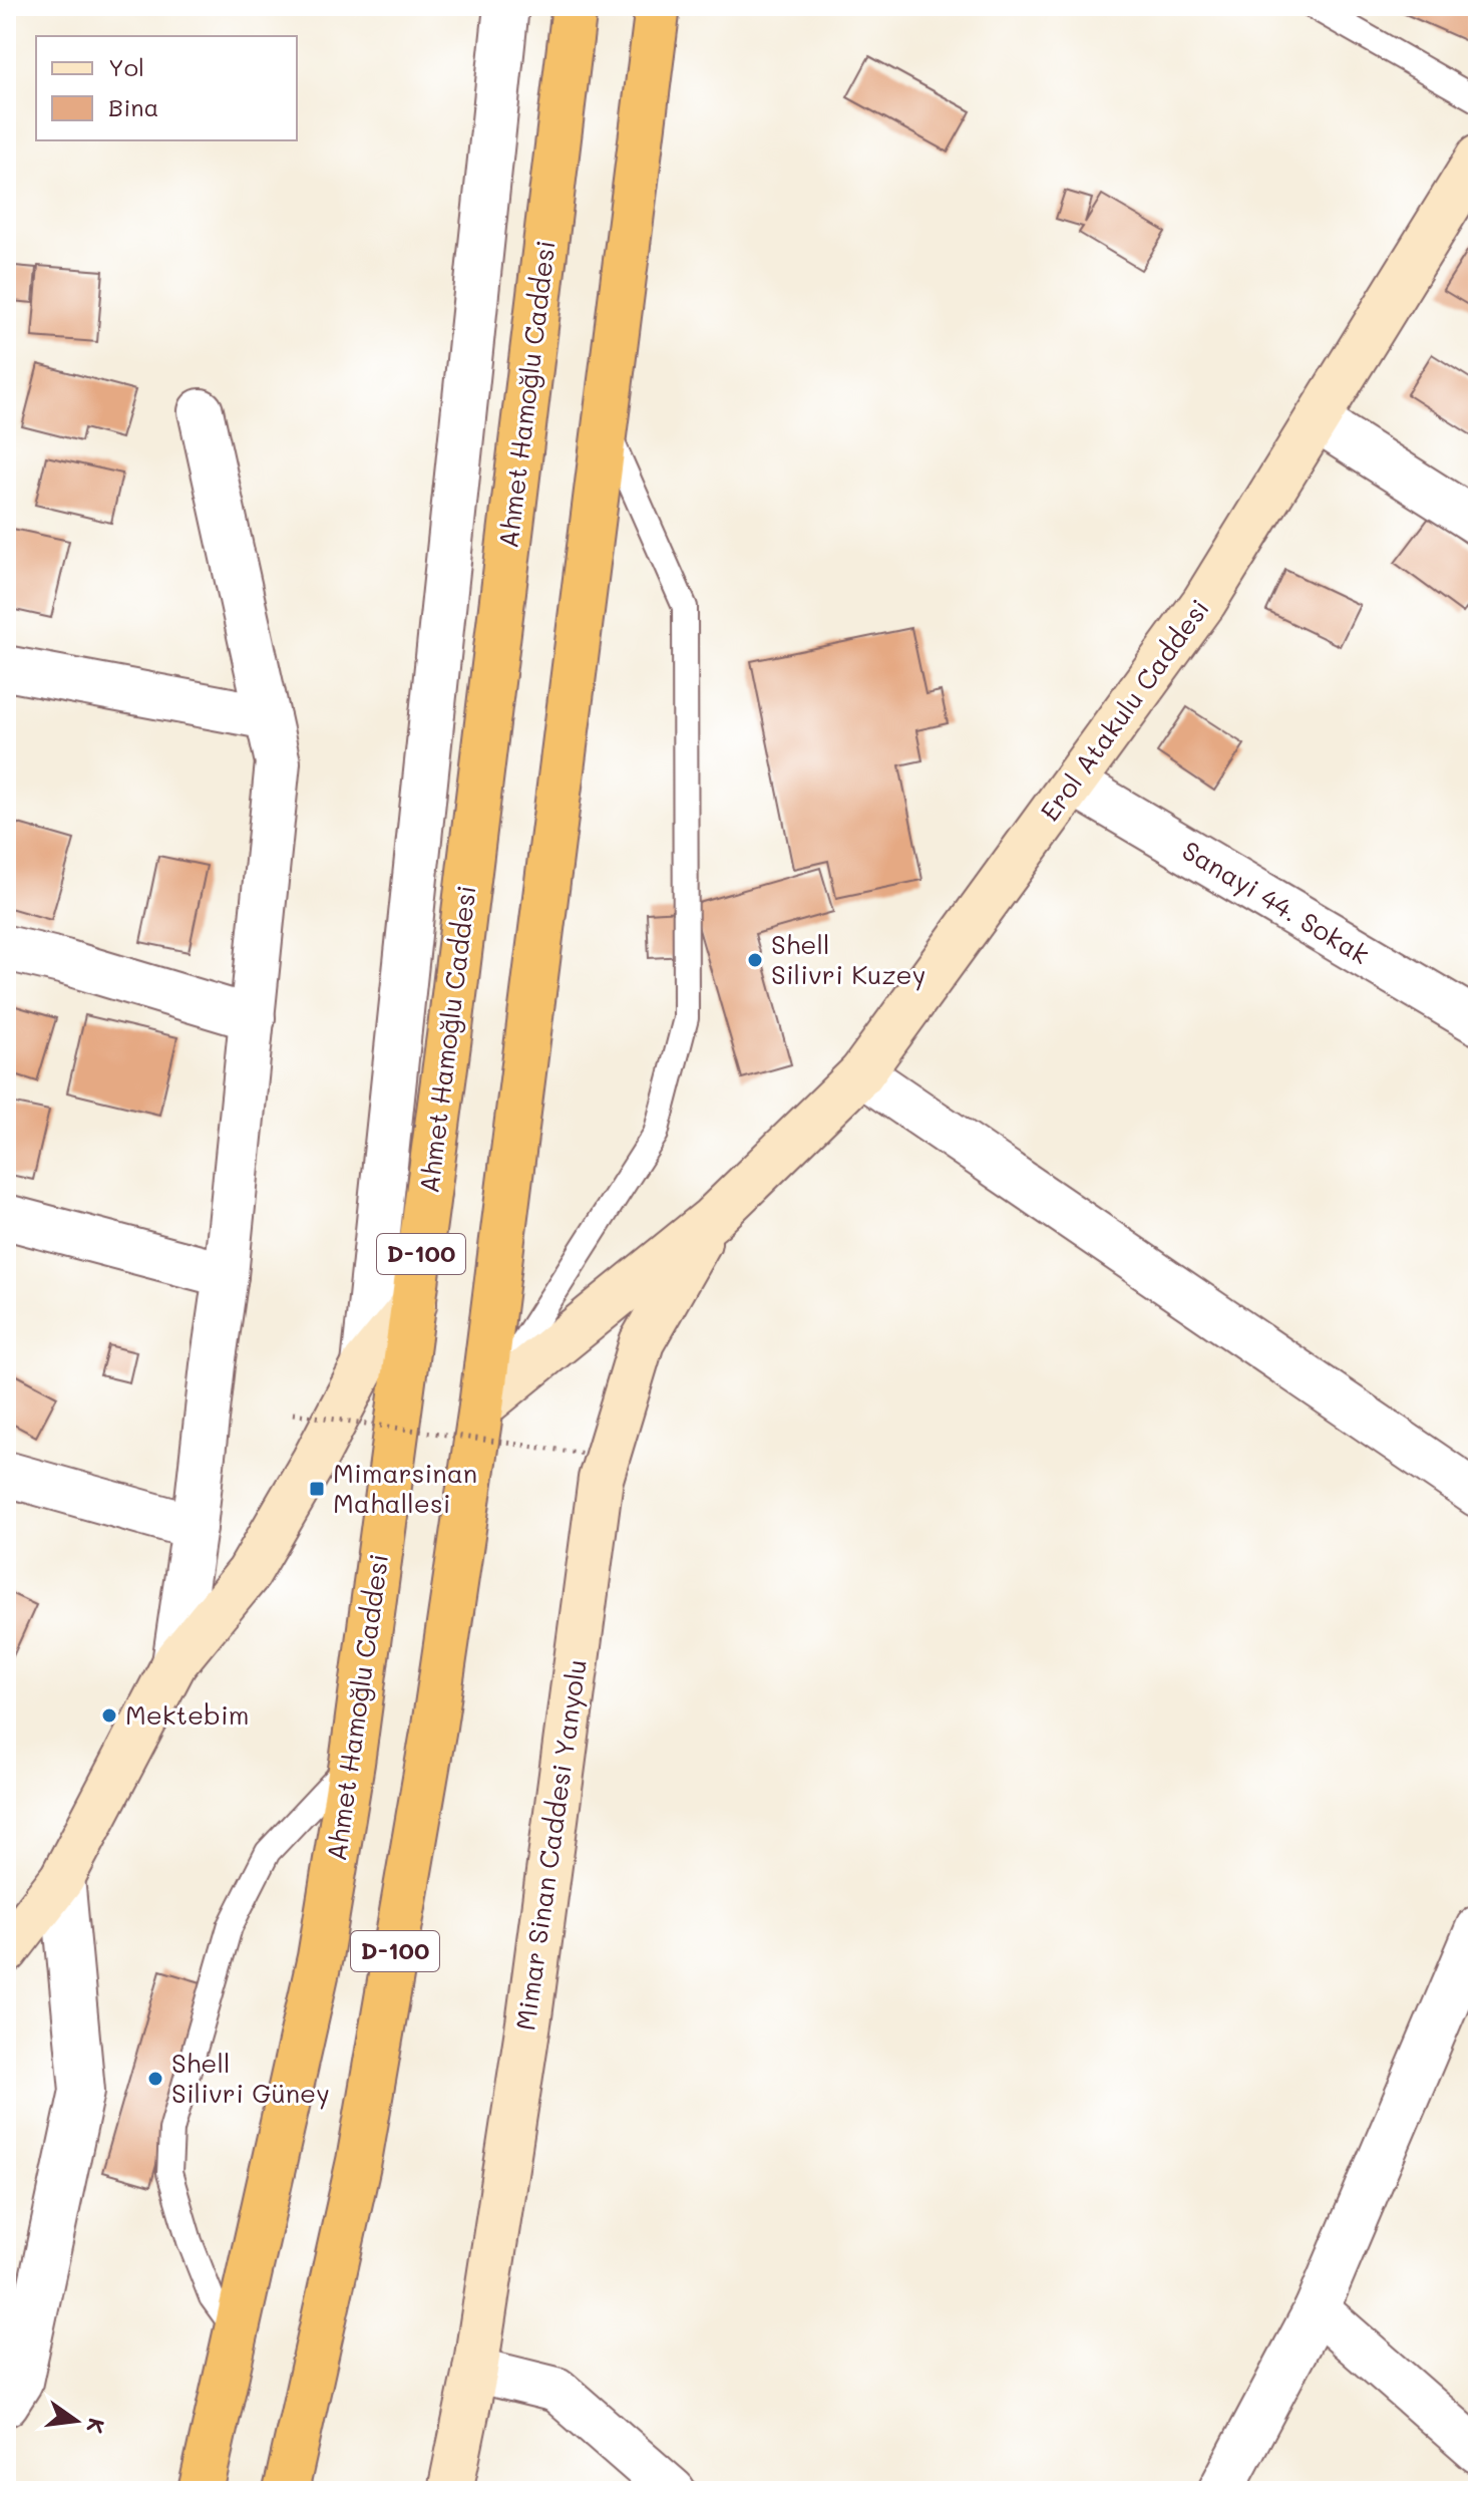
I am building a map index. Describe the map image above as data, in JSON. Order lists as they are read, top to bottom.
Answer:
{
  "streets": {
    "highway": ["Ahmet Hamoğlu Caddesi", "D-100"],
    "main road": ["Erol Atakulu Caddesi", "Mimar Sinan Caddesi Yanyolu"],
    "street": ["Sanayi 44. Sokak"]
  },
  "crossings": [
    ["Erol Atakulu Caddesi", "Sanayi 44. Sokak"],
    ["Erol Atakulu Caddesi", "Mimar Sinan Caddesi Yanyolu"]
  ],
  "places": {
    "other": ["Shell Silivri Kuzey", "Mektebim", "Shell Silivri Güney"],
    "transit": ["Mimarsinan Mahallesi"]
  },
  "legend": ["Yol", "Bina"],
  "north": "right"
}
